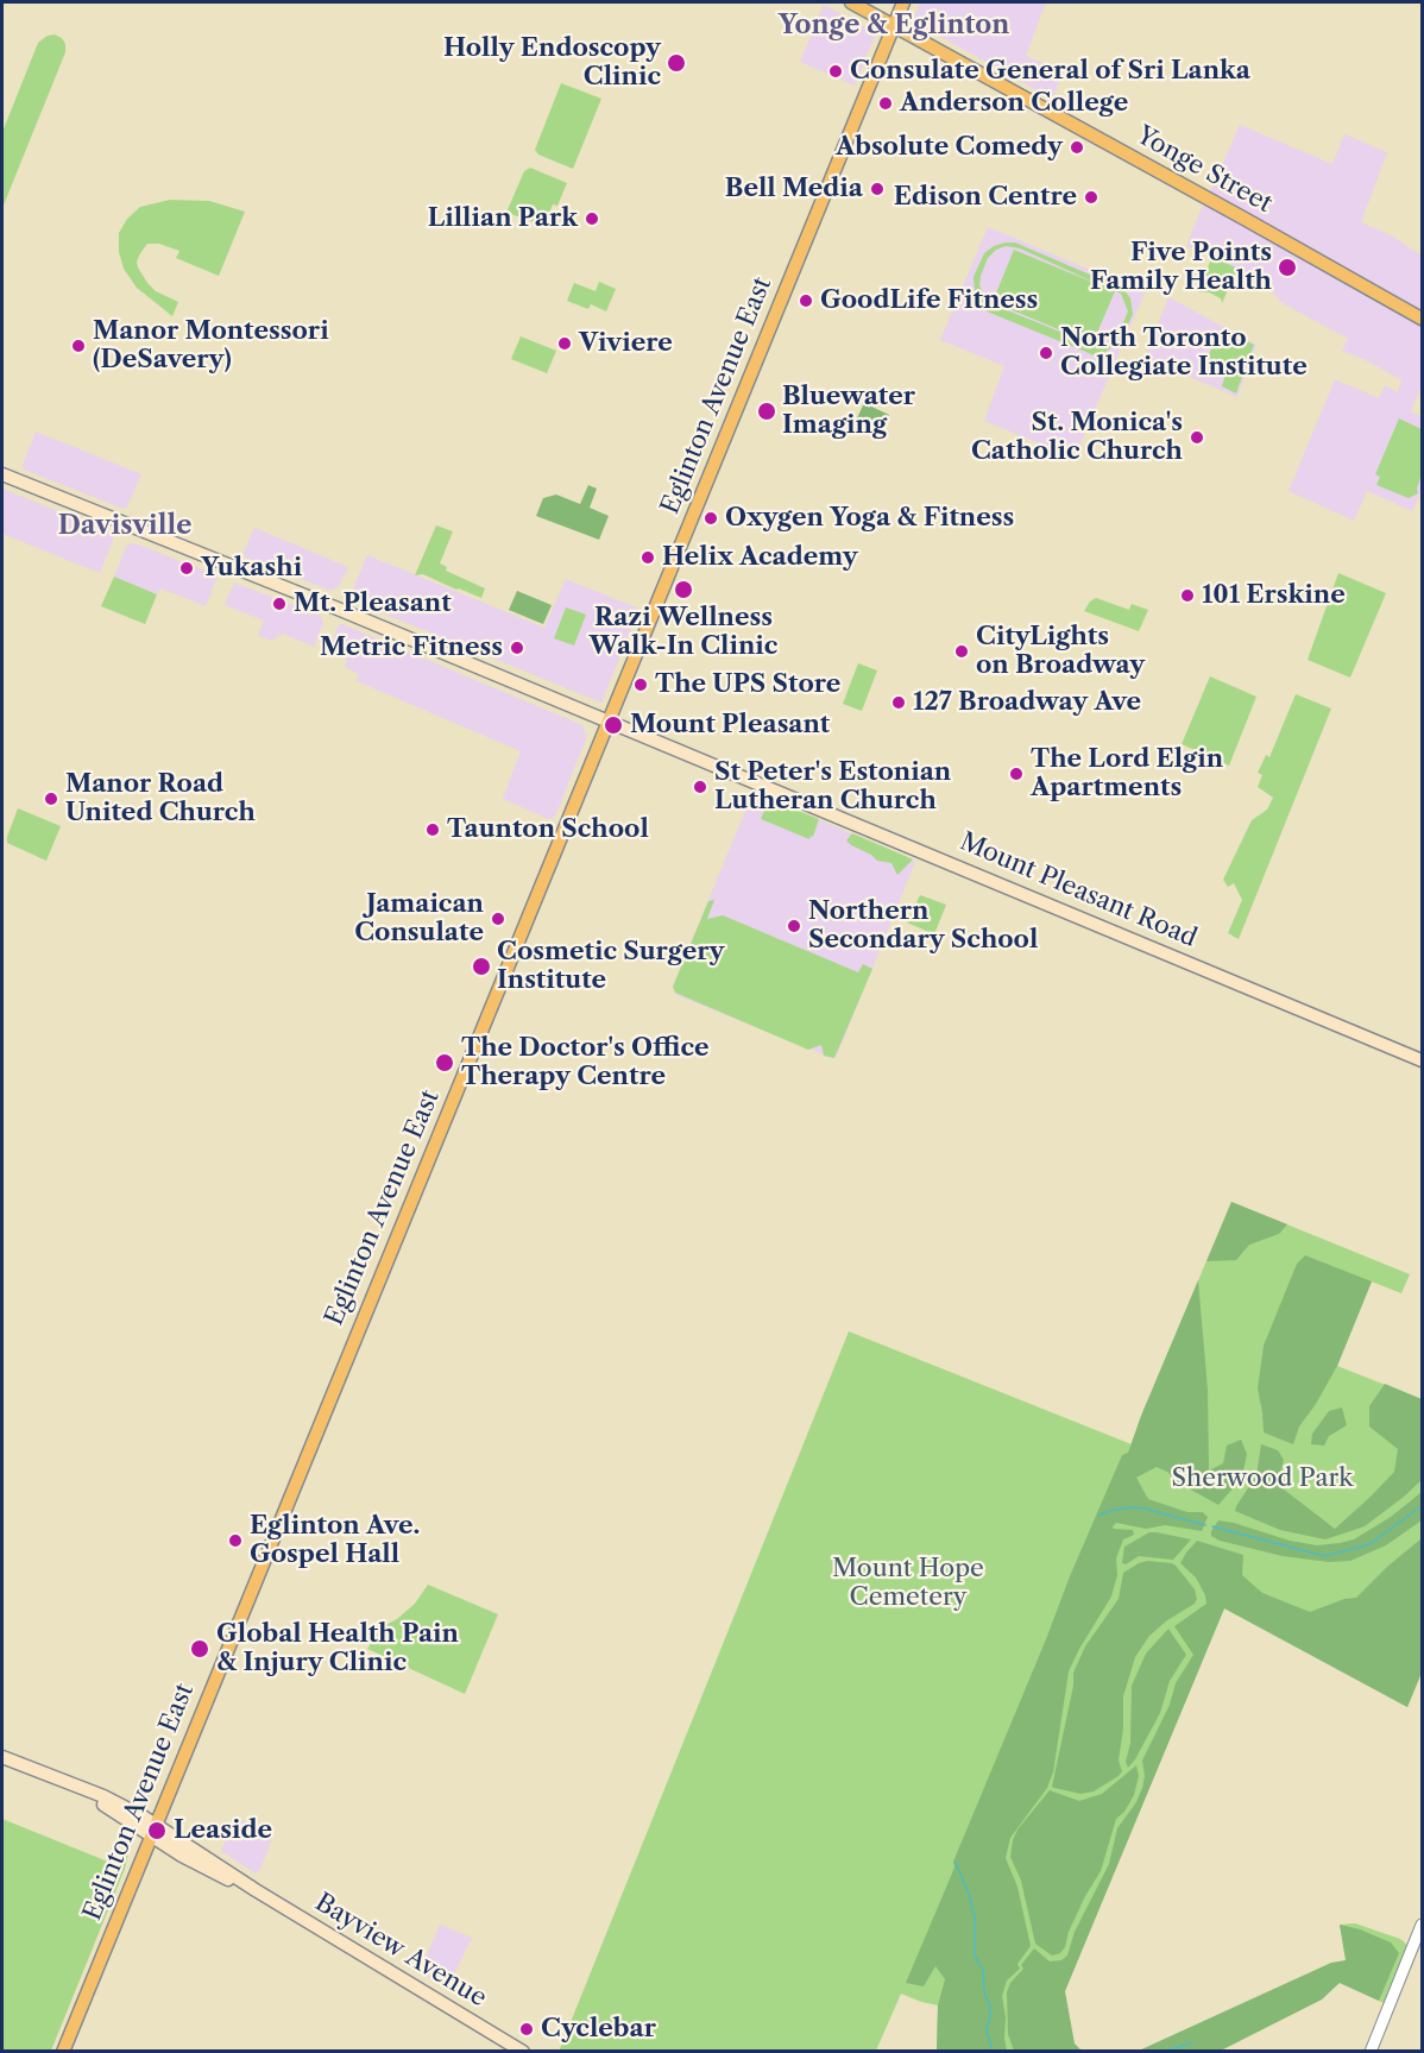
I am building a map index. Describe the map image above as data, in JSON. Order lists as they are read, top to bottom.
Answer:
{
  "streets": {
    "main road": [
      "Yonge Street",
      "Eglinton Avenue East",
      "Mount Pleasant Road",
      "Bayview Avenue"
    ]
  },
  "crossings": [
    ["Yonge Street", "Eglinton Avenue East"],
    ["Eglinton Avenue East", "Mount Pleasant Road"],
    ["Eglinton Avenue East", "Bayview Avenue"]
  ],
  "districts": ["Yonge & Eglinton", "Davisville"],
  "parks": ["Sherwood Park", "Mount Hope Cemetery"],
  "places": [
    "Holly Endoscopy Clinic",
    "Consulate General of Sri Lanka",
    "Anderson College",
    "Absolute Comedy",
    "Bell Media",
    "Edison Centre",
    "Lillian Park",
    "Five Points Family Health",
    "GoodLife Fitness",
    "Viviere",
    "Manor Montessori (DeSavery)",
    "North Toronto Collegiate Institute",
    "Bluewater Imaging",
    "St. Monica's Catholic Church",
    "Oxygen Yoga & Fitness",
    "Helix Academy",
    "Yukashi",
    "Razi Wellness Walk-In Clinic",
    "101 Erskine",
    "Mt. Pleasant",
    "Metric Fitness",
    "CityLights on Broadway",
    "The UPS Store",
    "127 Broadway Ave",
    "Mount Pleasant",
    "The Lord Elgin Apartments",
    "St Peter's Estonian Lutheran Church",
    "Manor Road United Church",
    "Taunton School",
    "Jamaican Consulate",
    "Northern Secondary School",
    "Cosmetic Surgery Institute",
    "The Doctor's Office Therapy Centre",
    "Eglinton Ave. Gospel Hall",
    "Global Health Pain & Injury Clinic",
    "Leaside",
    "Cyclebar"
  ]
}
